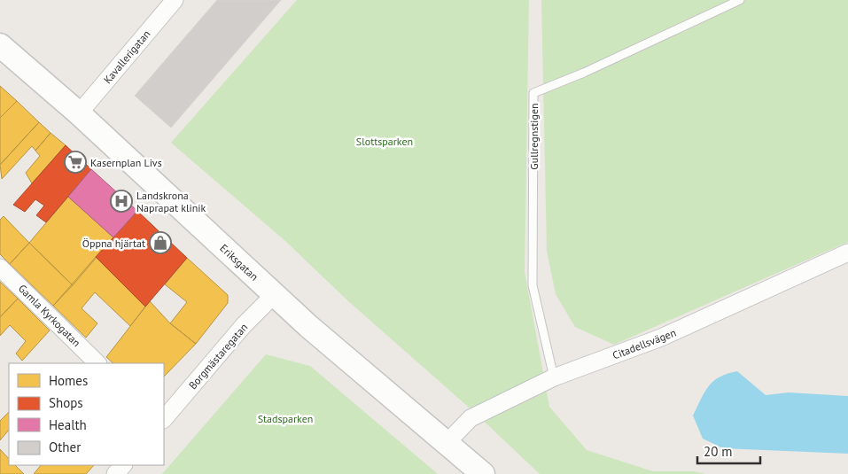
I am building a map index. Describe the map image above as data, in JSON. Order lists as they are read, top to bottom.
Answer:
{
  "streets": {
    "street": [
      "Kavallerigatan",
      "Eriksgatan",
      "Gamla Kyrkogatan",
      "Citadellsvägen",
      "Borgmästaregatan"
    ],
    "lane": ["Gullregnstigen"]
  },
  "crossings": [
    ["Kavallerigatan", "Eriksgatan"],
    ["Gullregnstigen", "Citadellsvägen"],
    ["Eriksgatan", "Citadellsvägen"],
    ["Eriksgatan", "Borgmästaregatan"]
  ],
  "parks": ["Slottsparken", "Stadsparken"],
  "places": {
    "supermarket": ["Kasernplan Livs"],
    "hospital": ["Landskrona Naprapat klinik"],
    "shop": ["Öppna hjärtat"]
  },
  "legend": [
    "Homes",
    "Shops",
    "Health",
    "Other"
  ],
  "scale_bar": "20 m"
}
